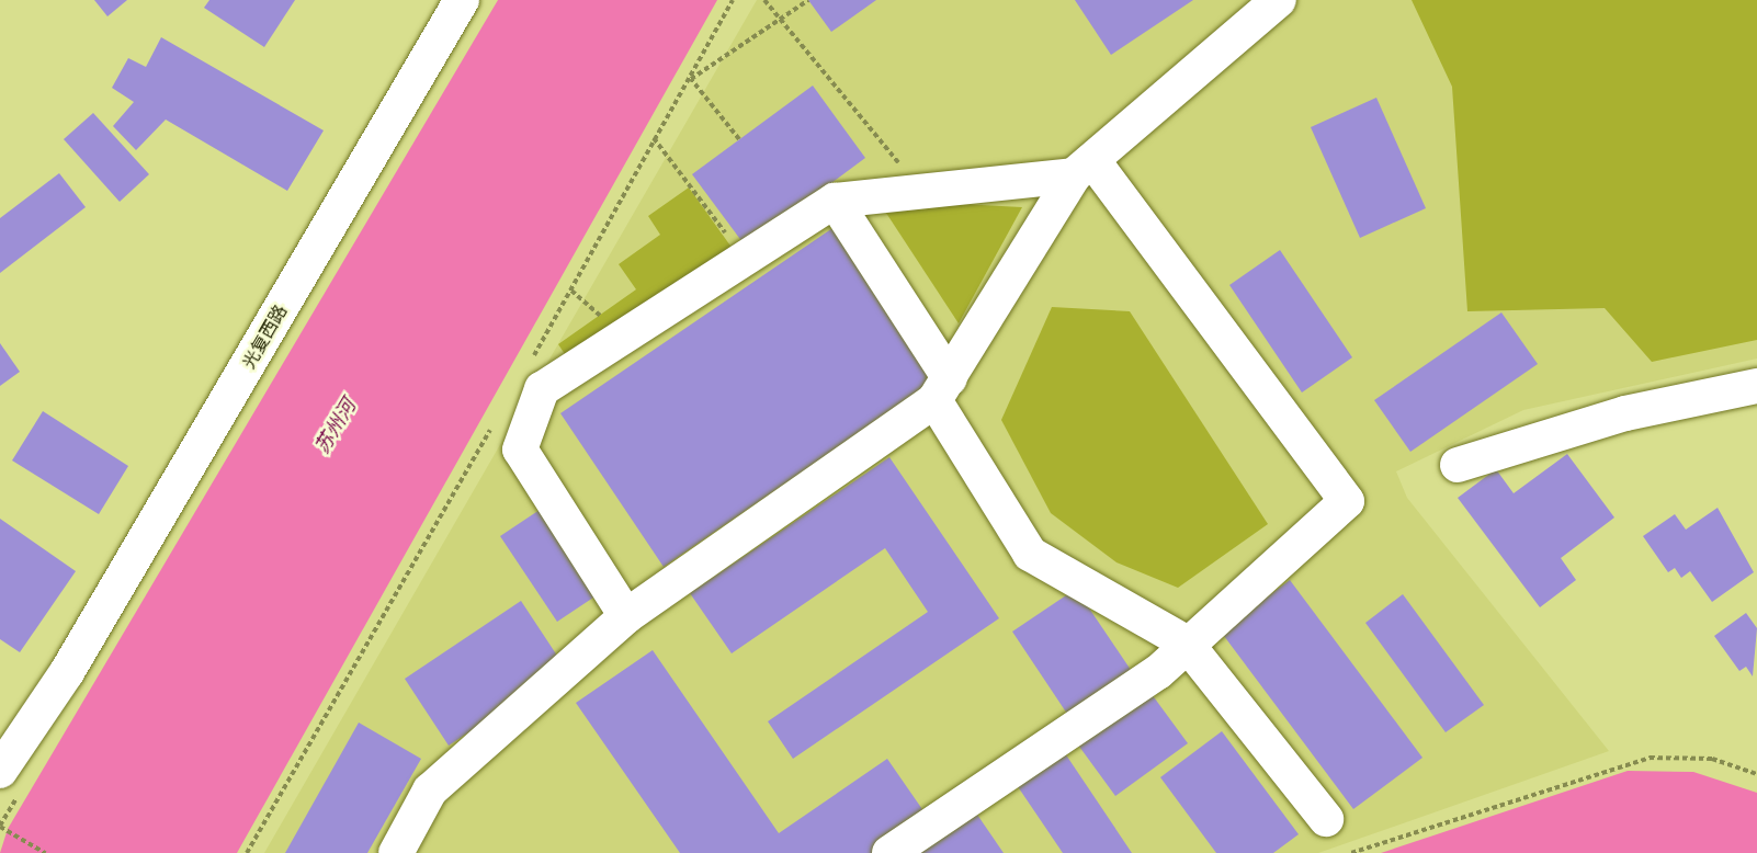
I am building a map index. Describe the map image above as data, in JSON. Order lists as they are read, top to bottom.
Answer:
{
  "streets": {
    "street": ["光复西路"]
  },
  "water": ["苏州河"]
}
